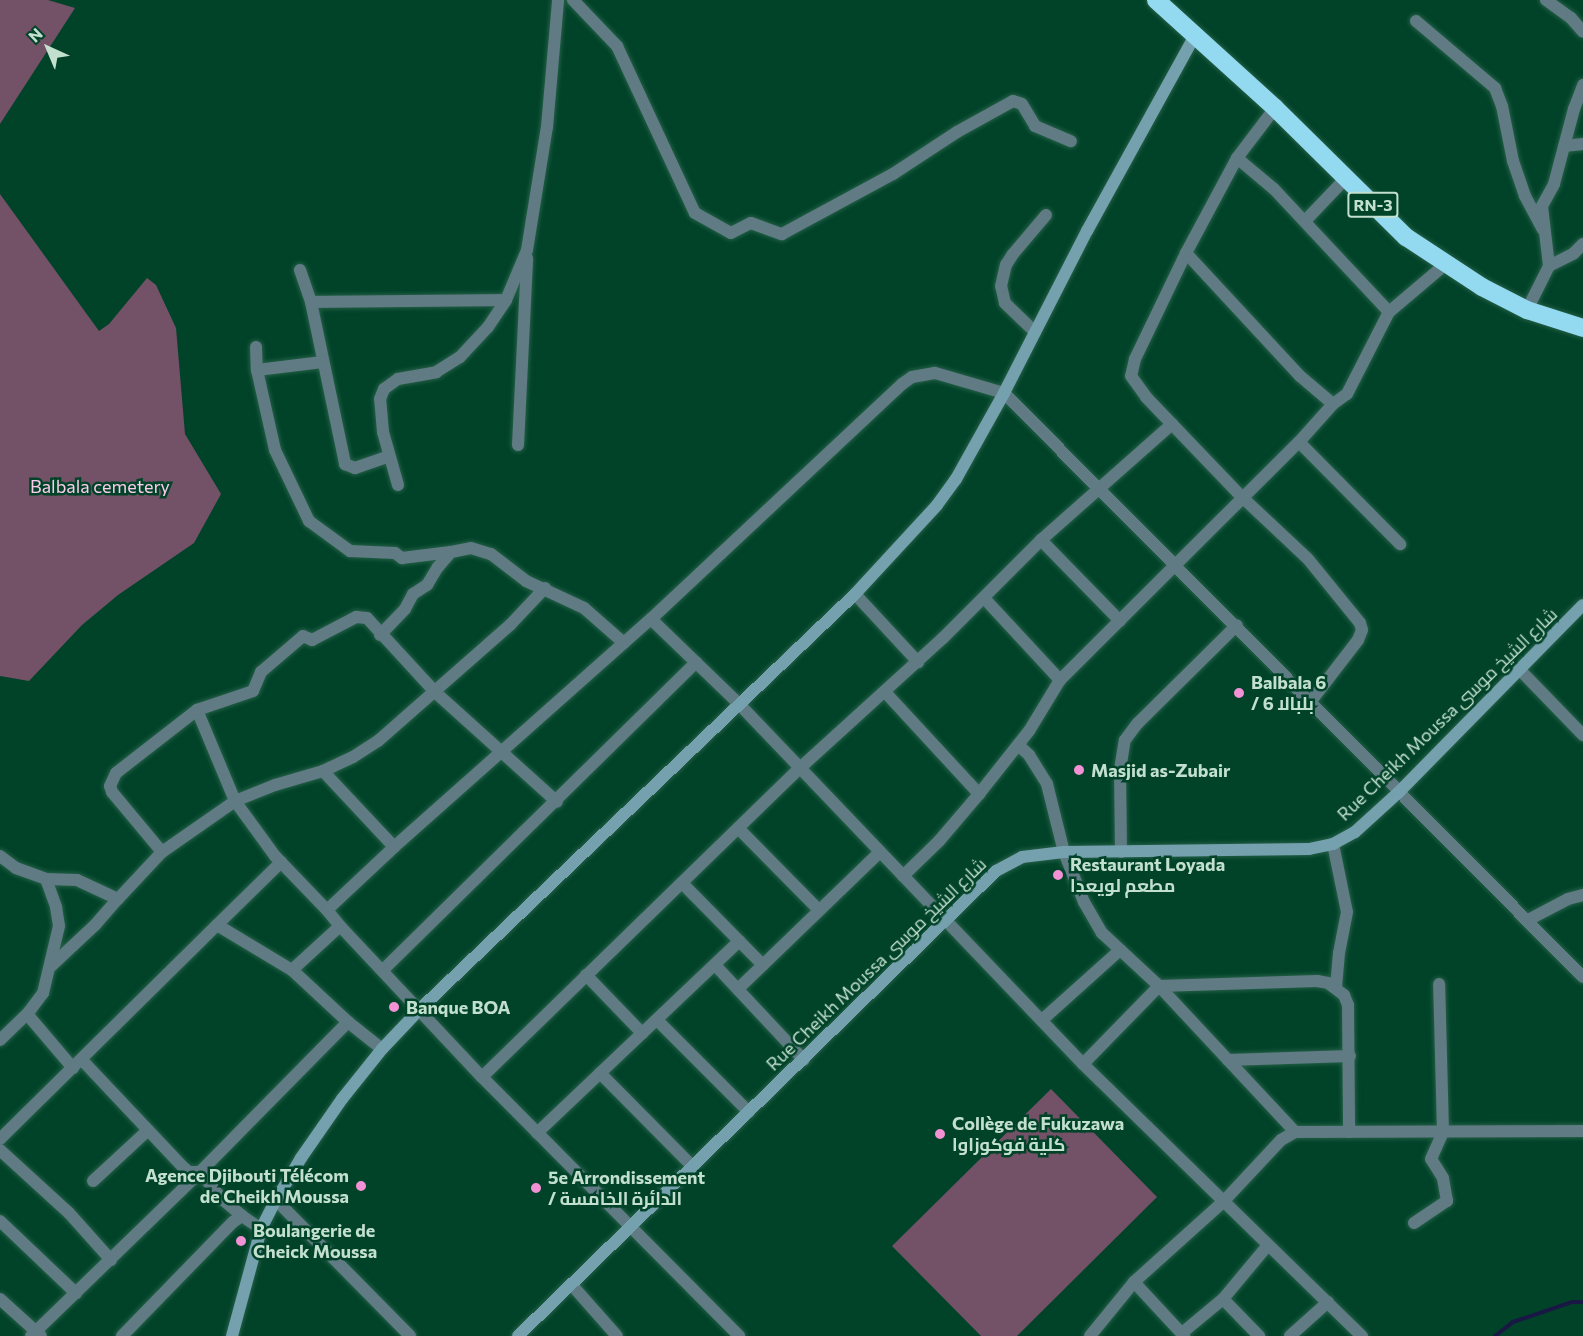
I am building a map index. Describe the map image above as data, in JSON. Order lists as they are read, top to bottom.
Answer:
{
  "streets": {
    "highway": ["RN-3"],
    "main road": ["Rue Cheikh Moussa شارع الشيخ موسى"]
  },
  "parks": ["Balbala cemetery"],
  "places": [
    "Balbala 6 / بلبالا 6",
    "Masjid as-Zubair",
    "Restaurant Loyada مطعم لويعدا",
    "Banque BOA",
    "Collège de Fukuzawa كلية فوكوزاوا",
    "Agence Djibouti Télécom de Cheikh Moussa",
    "5e Arrondissement / الدائرة الخامسة",
    "Boulangerie de Cheick Moussa"
  ],
  "north": "top left"
}
